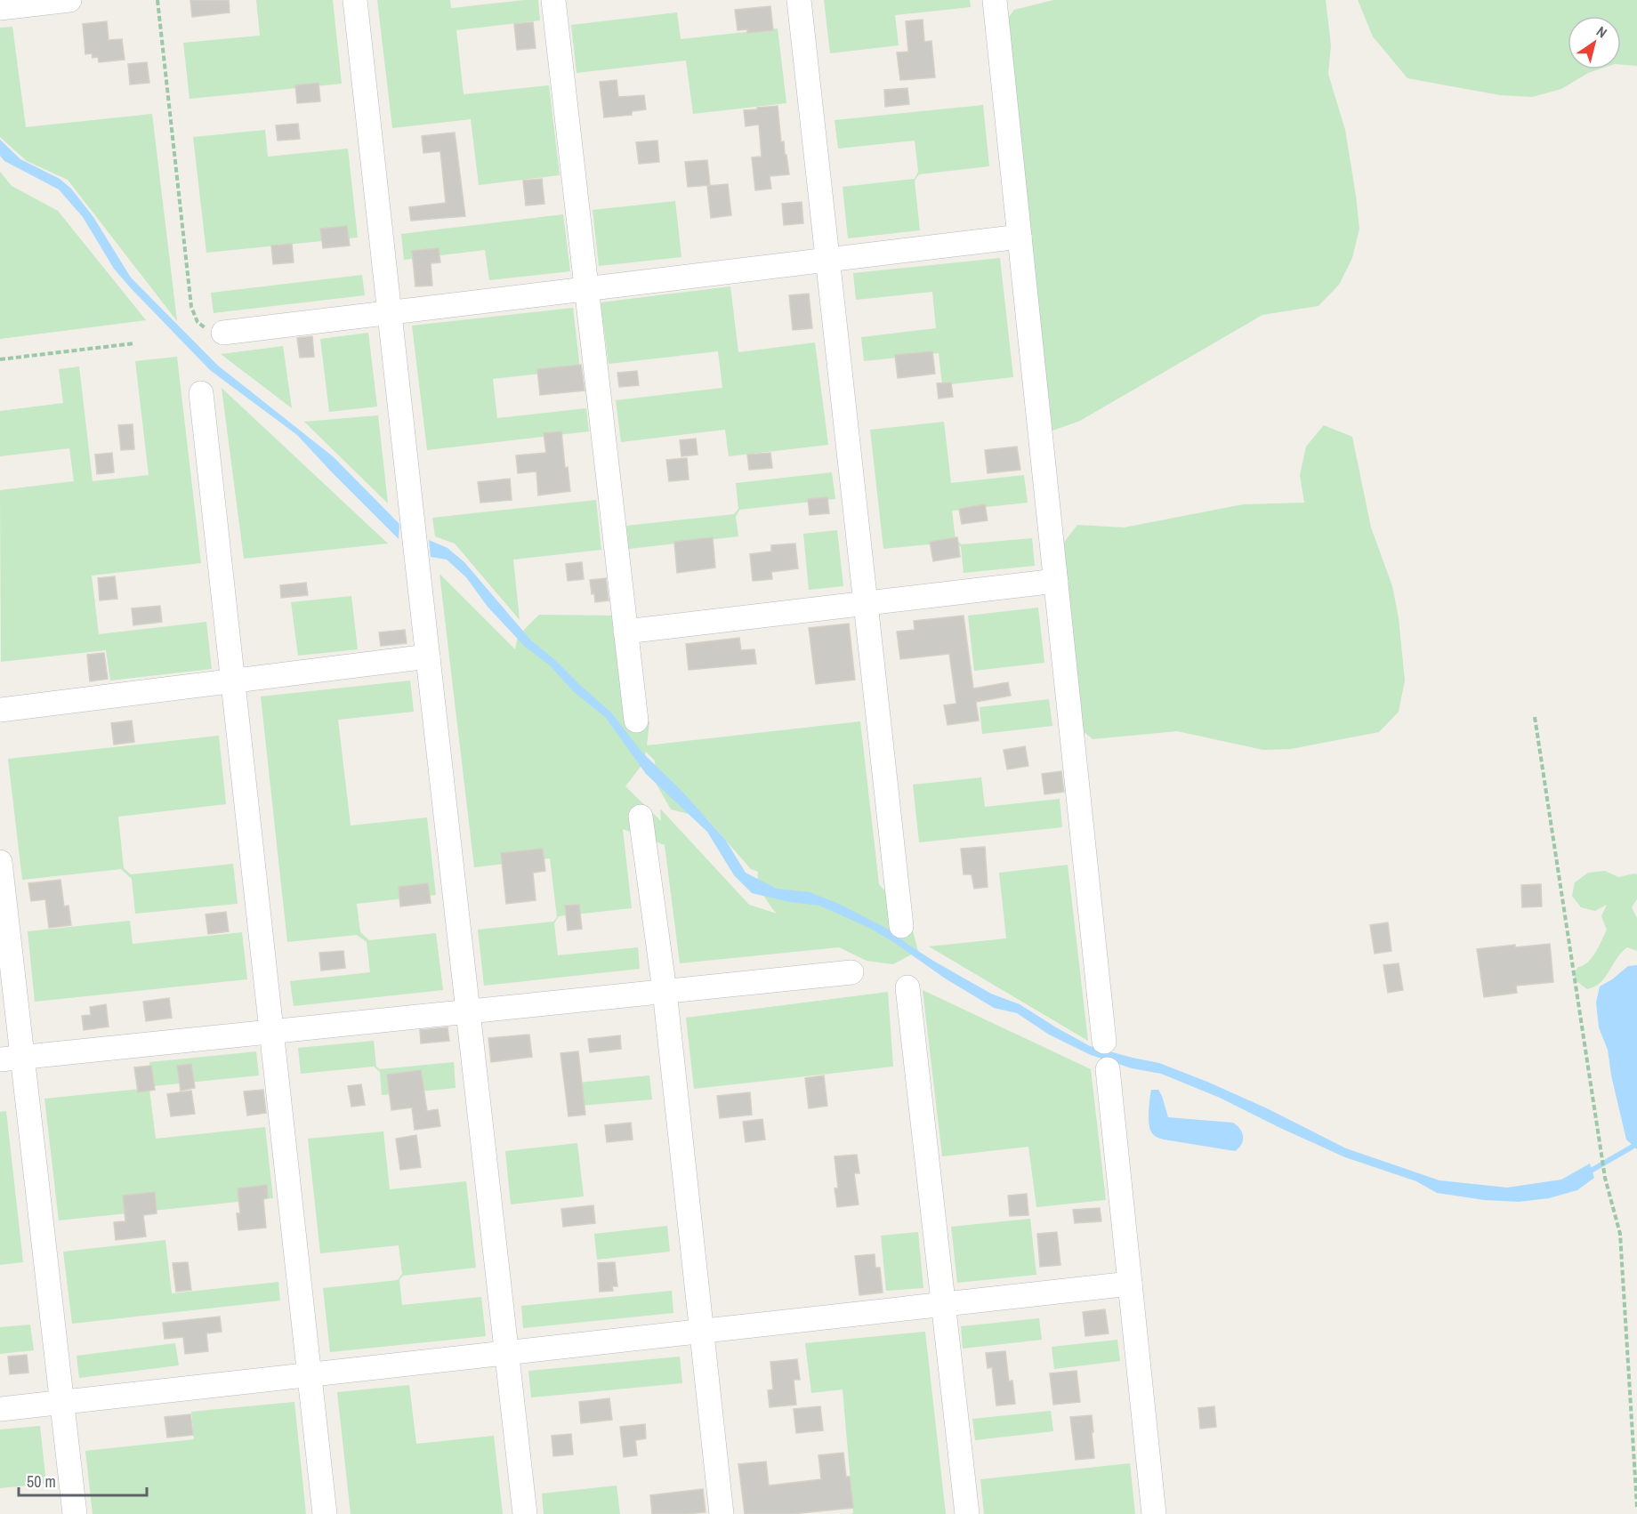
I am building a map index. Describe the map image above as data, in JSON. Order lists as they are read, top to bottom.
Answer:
{
  "scale_bar": "50 m",
  "north": "top right"
}
